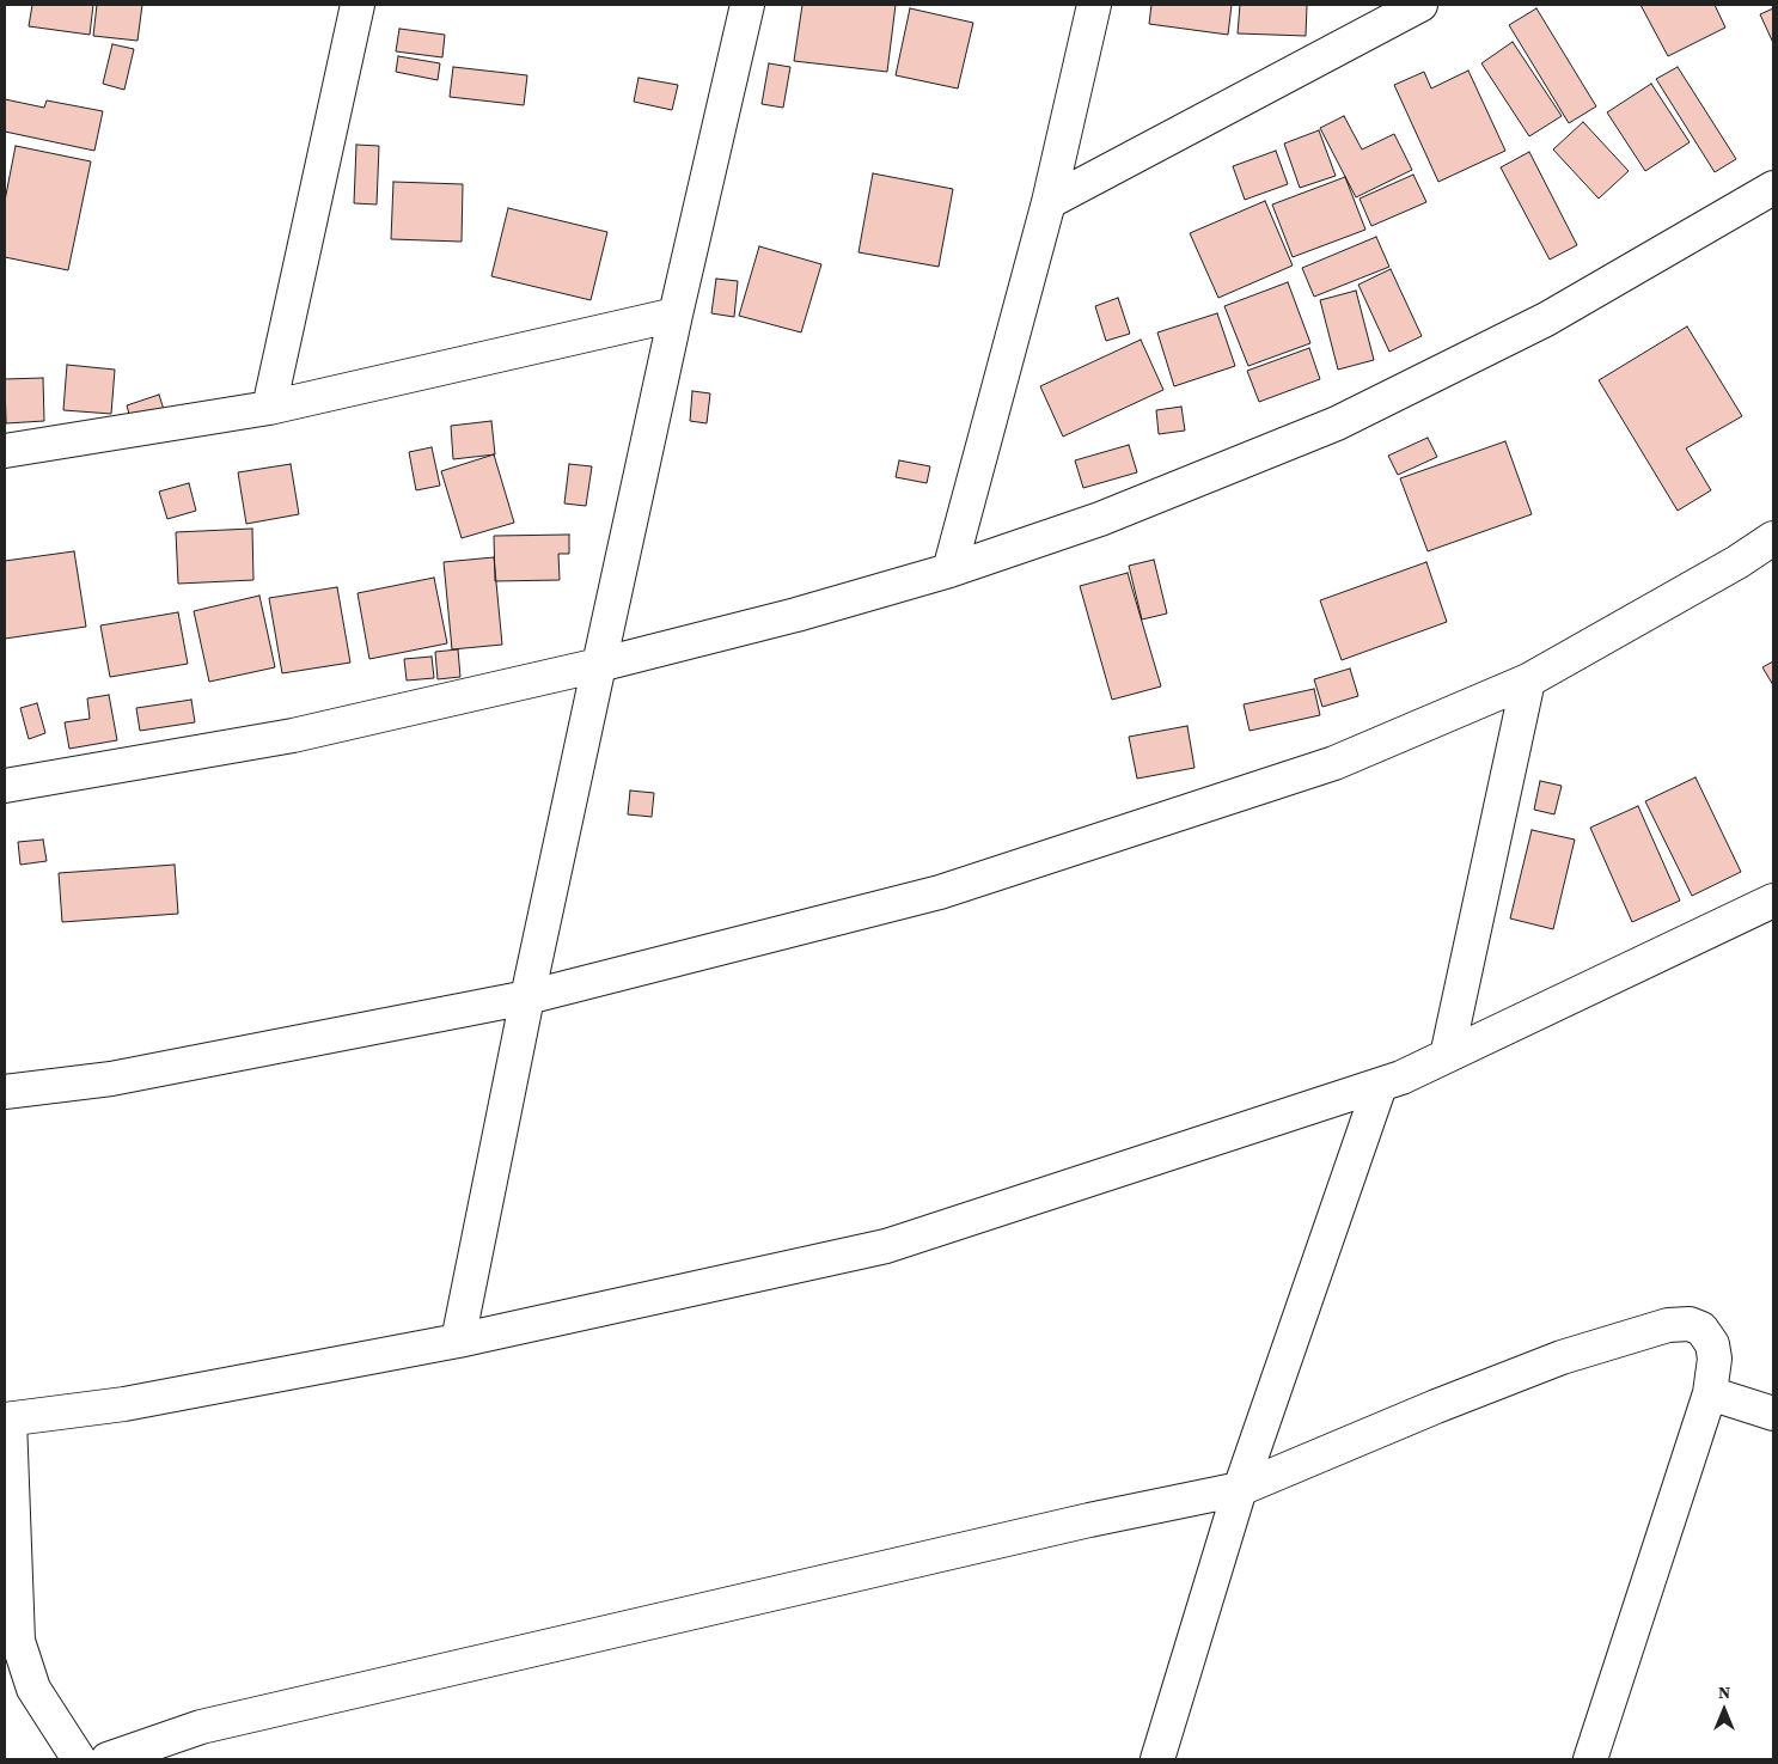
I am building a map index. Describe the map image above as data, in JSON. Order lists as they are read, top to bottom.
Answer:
{
  "north": "top"
}
